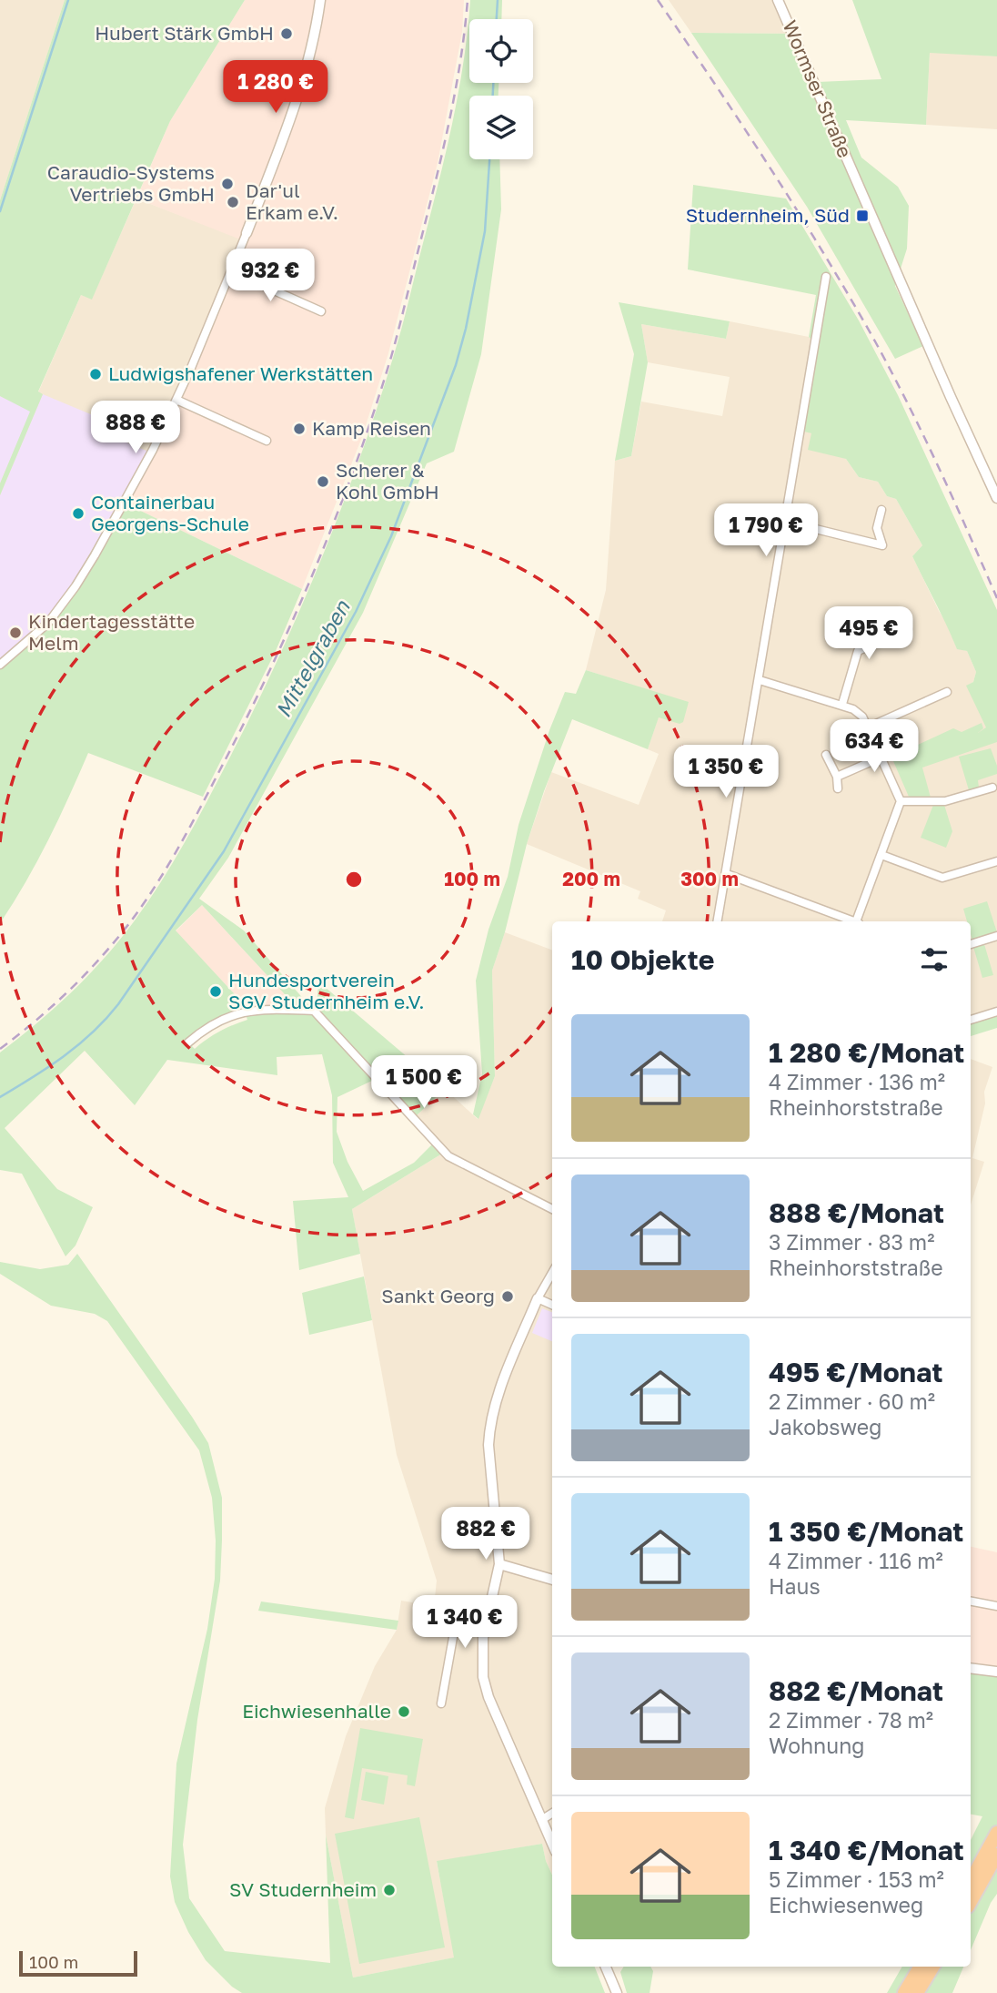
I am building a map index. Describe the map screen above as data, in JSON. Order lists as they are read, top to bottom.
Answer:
{
  "streets": {
    "street": ["Wormser Straße"]
  },
  "water": ["Mittelgraben"],
  "places": {
    "other": [
      "Hubert Stärk GmbH",
      "Caraudio-Systems Vertriebs GmbH",
      "Dar'ul Erkam e.V.",
      "Ludwigshafener Werkstätten",
      "Kamp Reisen",
      "Scherer & Kohl GmbH",
      "Containerbau Georgens-Schule",
      "Kindertagesstätte Melm",
      "Hundesportverein SGV Studernheim e.V.",
      "Sankt Georg",
      "Eichwiesenhalle",
      "SV Studernheim"
    ],
    "transit": ["Studernheim, Süd"]
  },
  "scale_bar": "100 m",
  "page": {
    "price": [
      "1 280 €",
      "932 €",
      "888 €",
      "1 790 €",
      "495 €",
      "634 €",
      "1 350 €",
      "1 500 €",
      "882 €",
      "1 340 €"
    ],
    "heading": "10 Objekte",
    "list": [
      {
        "name": "1 280 €/Monat",
        "note": "4 Zimmer · 136 m² · Rheinhorststraße"
      },
      {
        "name": "888 €/Monat",
        "note": "3 Zimmer · 83 m² · Rheinhorststraße"
      },
      {
        "name": "495 €/Monat",
        "note": "2 Zimmer · 60 m² · Jakobsweg"
      },
      {
        "name": "1 350 €/Monat",
        "note": "4 Zimmer · 116 m² · Haus"
      },
      {
        "name": "882 €/Monat",
        "note": "2 Zimmer · 78 m² · Wohnung"
      },
      {
        "name": "1 340 €/Monat",
        "note": "5 Zimmer · 153 m² · Eichwiesenweg"
      }
    ],
    "scale": "100 m"
  },
  "rings": ["100 m", "200 m", "300 m"]
}
